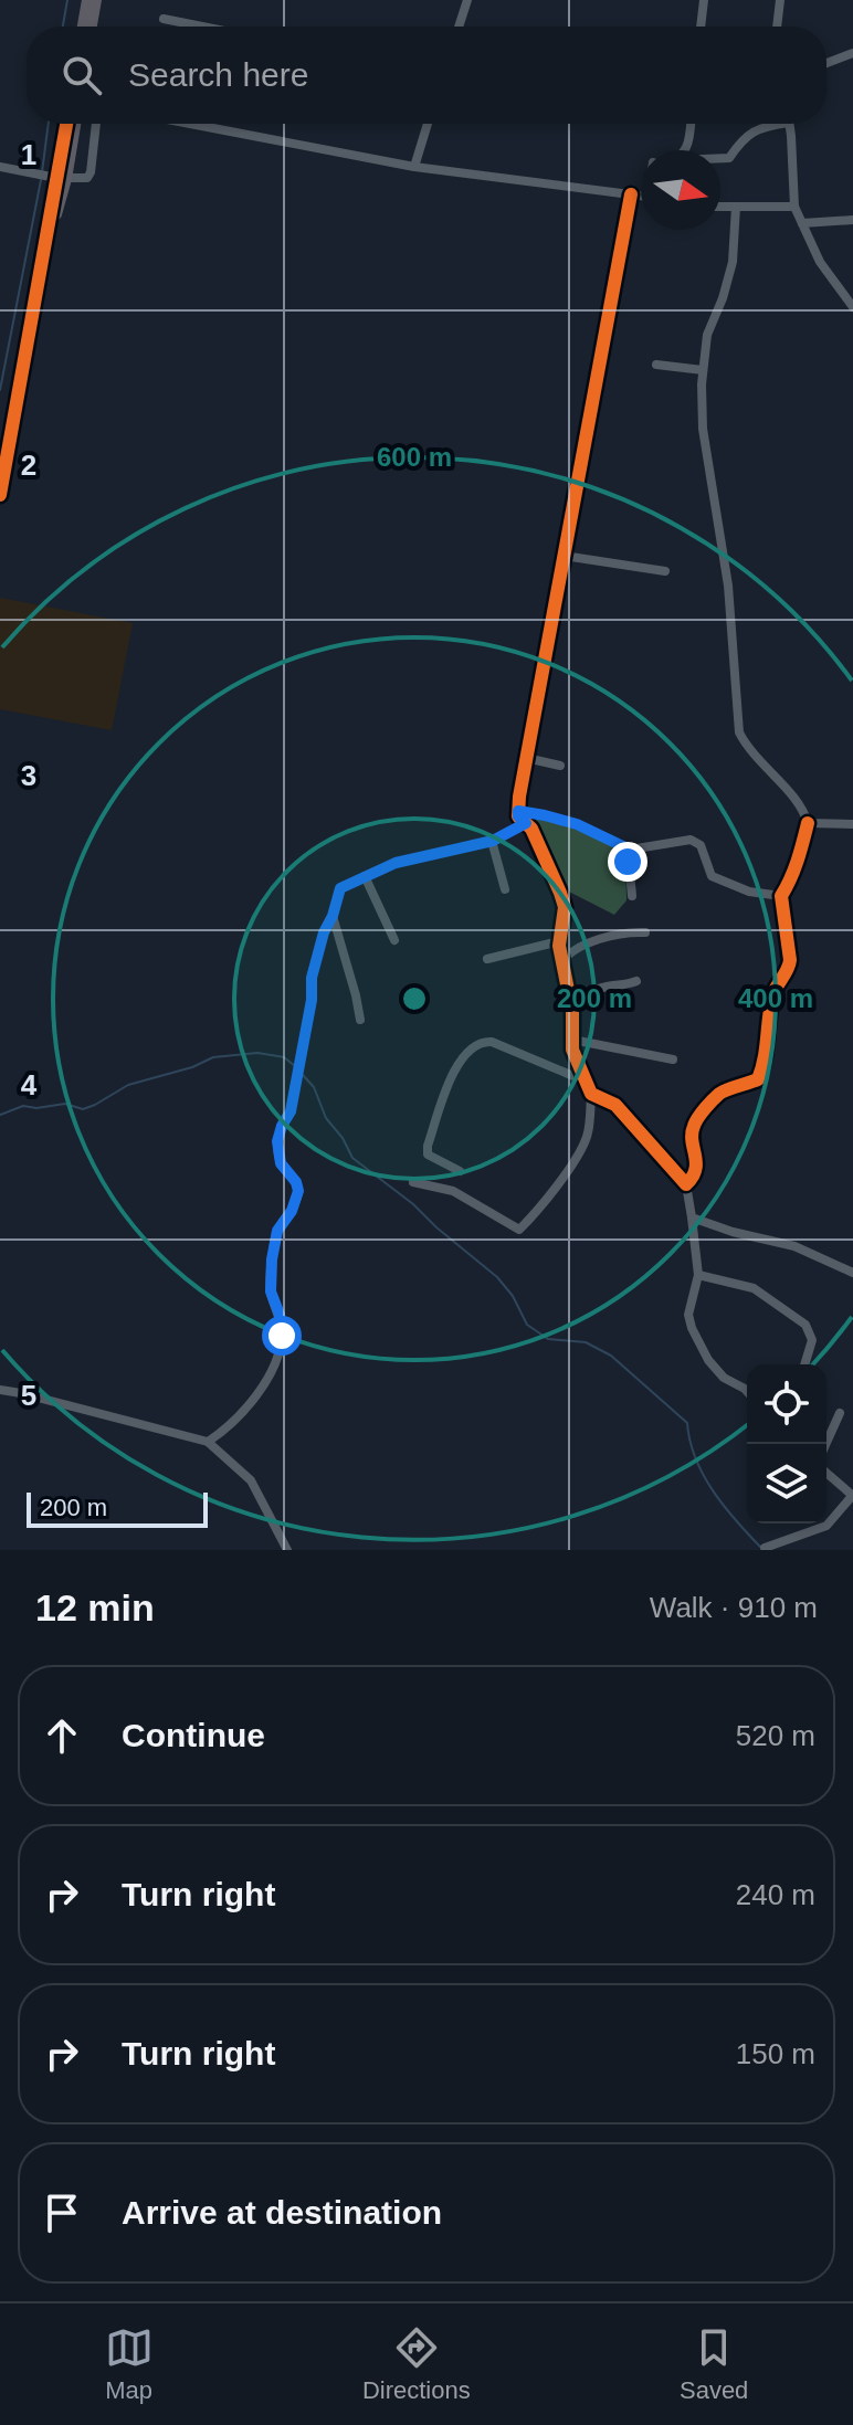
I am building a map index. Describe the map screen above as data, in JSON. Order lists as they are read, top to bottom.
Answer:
{
  "scale_bar": "200 m",
  "north": "right",
  "page": {
    "search": "Search here",
    "scale": "200 m",
    "heading": ["12 min", "Walk · 910 m"],
    "list": [
      ["Continue", "520 m"],
      ["Turn right", "240 m"],
      ["Turn right", "150 m"],
      "Arrive at destination"
    ],
    "nav": ["Map", "Directions", "Saved"]
  },
  "grid": {
    "rows": [
      "1",
      "2",
      "3",
      "4",
      "5"
    ]
  },
  "rings": ["600 m", "200 m", "400 m"]
}
